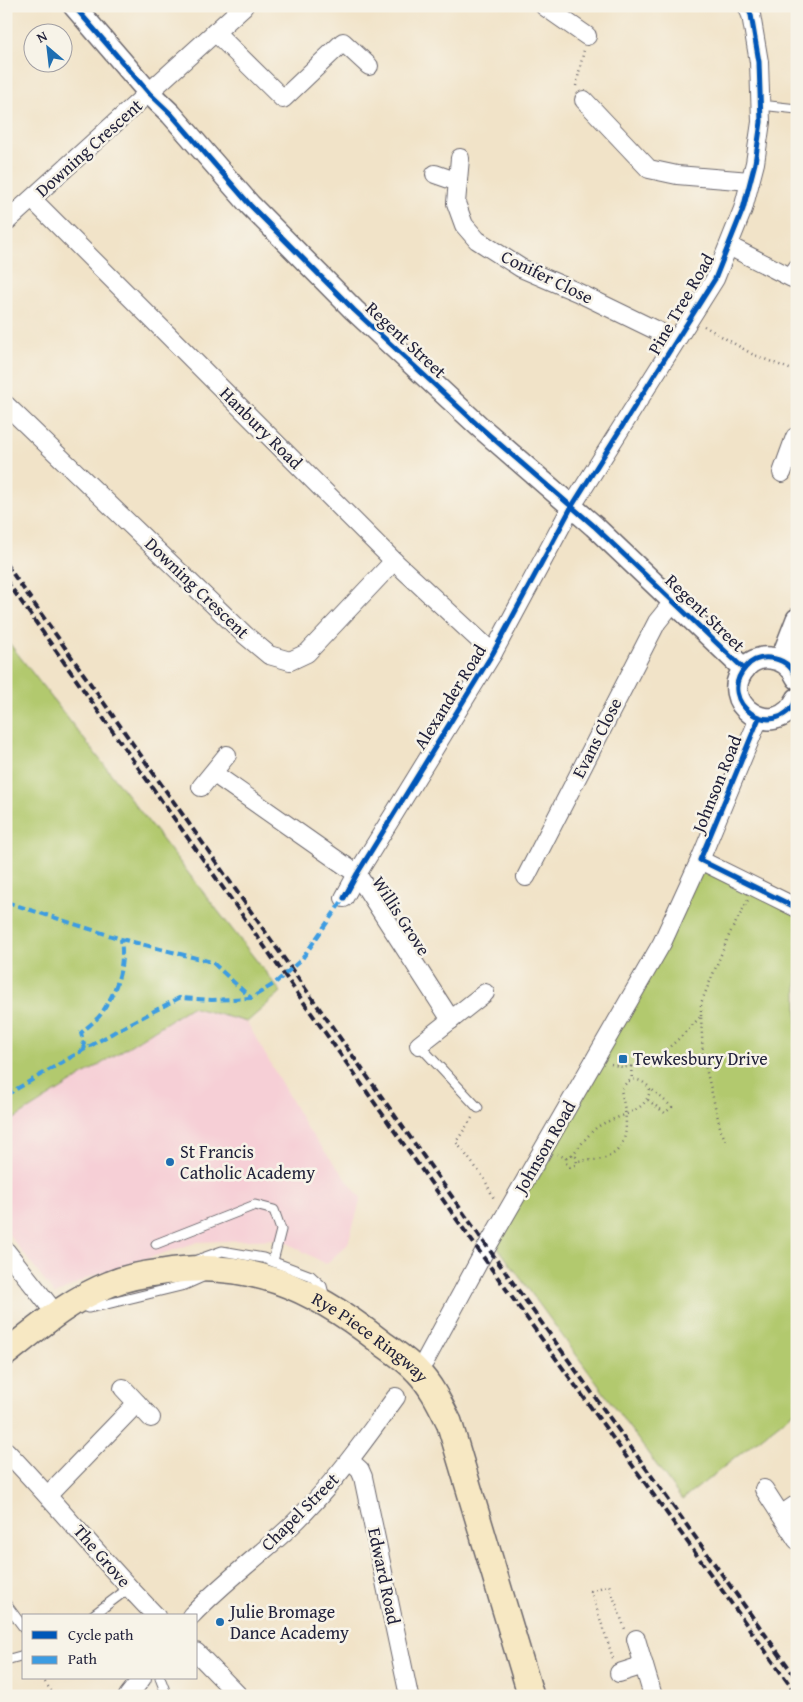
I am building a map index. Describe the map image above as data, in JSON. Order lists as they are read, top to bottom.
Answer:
{
  "streets": {
    "main road": ["Rye Piece Ringway"],
    "street": [
      "Downing Crescent",
      "Conifer Close",
      "Pine Tree Road",
      "Regent Street",
      "Hanbury Road",
      "Alexander Road",
      "Evans Close",
      "Johnson Road",
      "Willis Grove",
      "Chapel Street",
      "The Grove",
      "Edward Road"
    ]
  },
  "crossings": [
    ["Downing Crescent", "Regent Street"],
    ["Downing Crescent", "Hanbury Road"],
    ["Conifer Close", "Pine Tree Road"],
    ["Pine Tree Road", "Regent Street"],
    ["Pine Tree Road", "Alexander Road"],
    ["Regent Street", "Alexander Road"],
    ["Regent Street", "Evans Close"],
    ["Hanbury Road", "Alexander Road"],
    ["Alexander Road", "Willis Grove"],
    ["Johnson Road", "Rye Piece Ringway"],
    ["Chapel Street", "Edward Road"]
  ],
  "places": {
    "transit": ["Tewkesbury Drive"],
    "other": ["St Francis Catholic Academy", "Julie Bromage Dance Academy"]
  },
  "legend": ["Cycle path", "Path"],
  "north": "top left"
}
